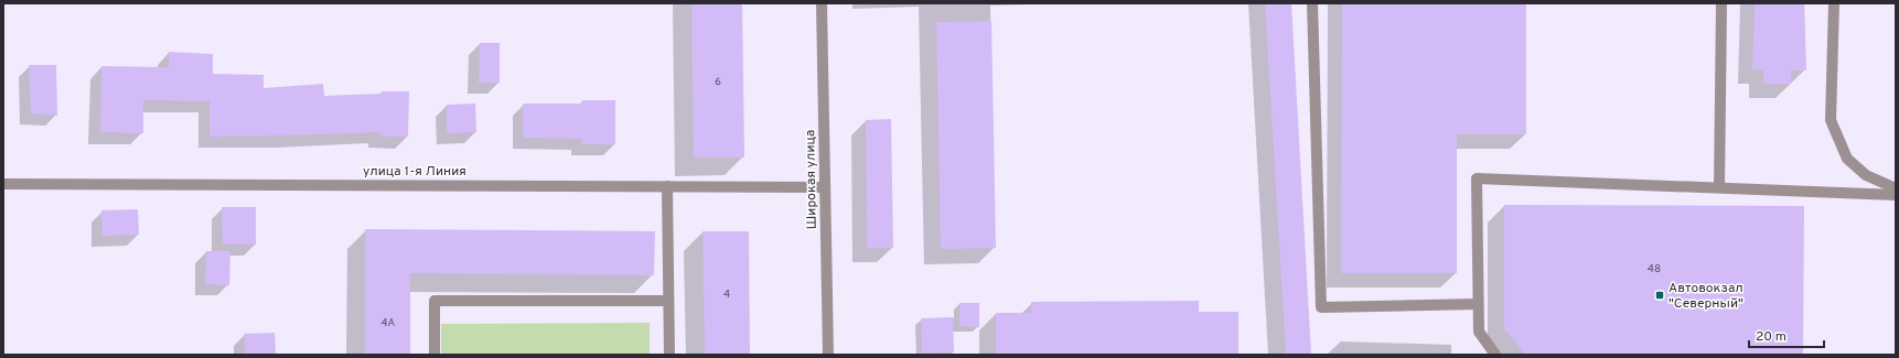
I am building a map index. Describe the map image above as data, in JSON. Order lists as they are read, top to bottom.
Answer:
{
  "streets": {
    "street": ["улица 1-я Линия", "Широкая улица"]
  },
  "crossings": [
    ["улица 1-я Линия", "Широкая улица"]
  ],
  "places": {
    "transit": ["Автовокзал \"Северный\""]
  },
  "house_numbers": [
    "6",
    "48",
    "4",
    "4А"
  ],
  "scale_bar": "20 m"
}
